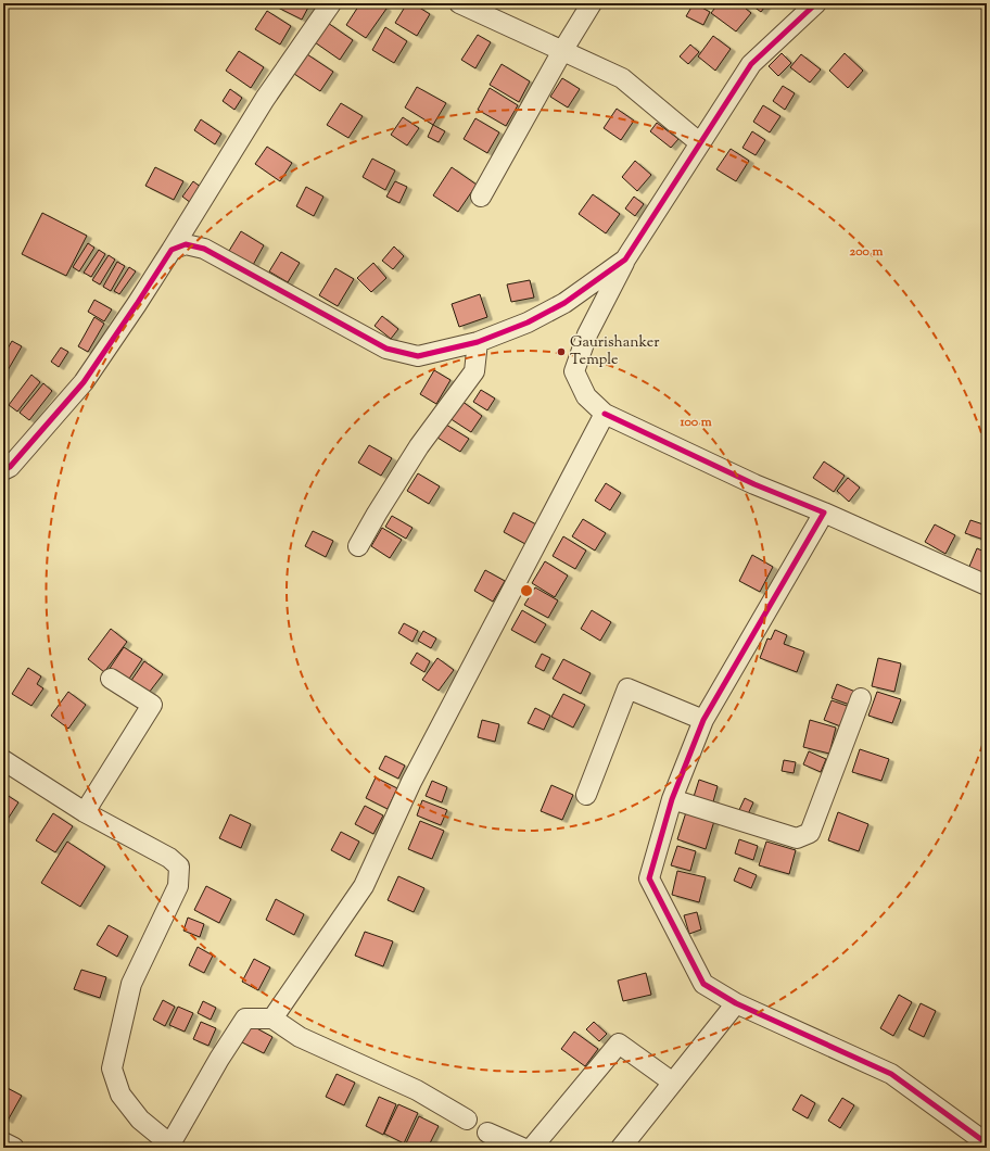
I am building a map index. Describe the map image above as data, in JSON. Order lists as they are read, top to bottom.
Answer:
{
  "places": ["Gaurishanker Temple"],
  "rings": ["200 m", "100 m"]
}
